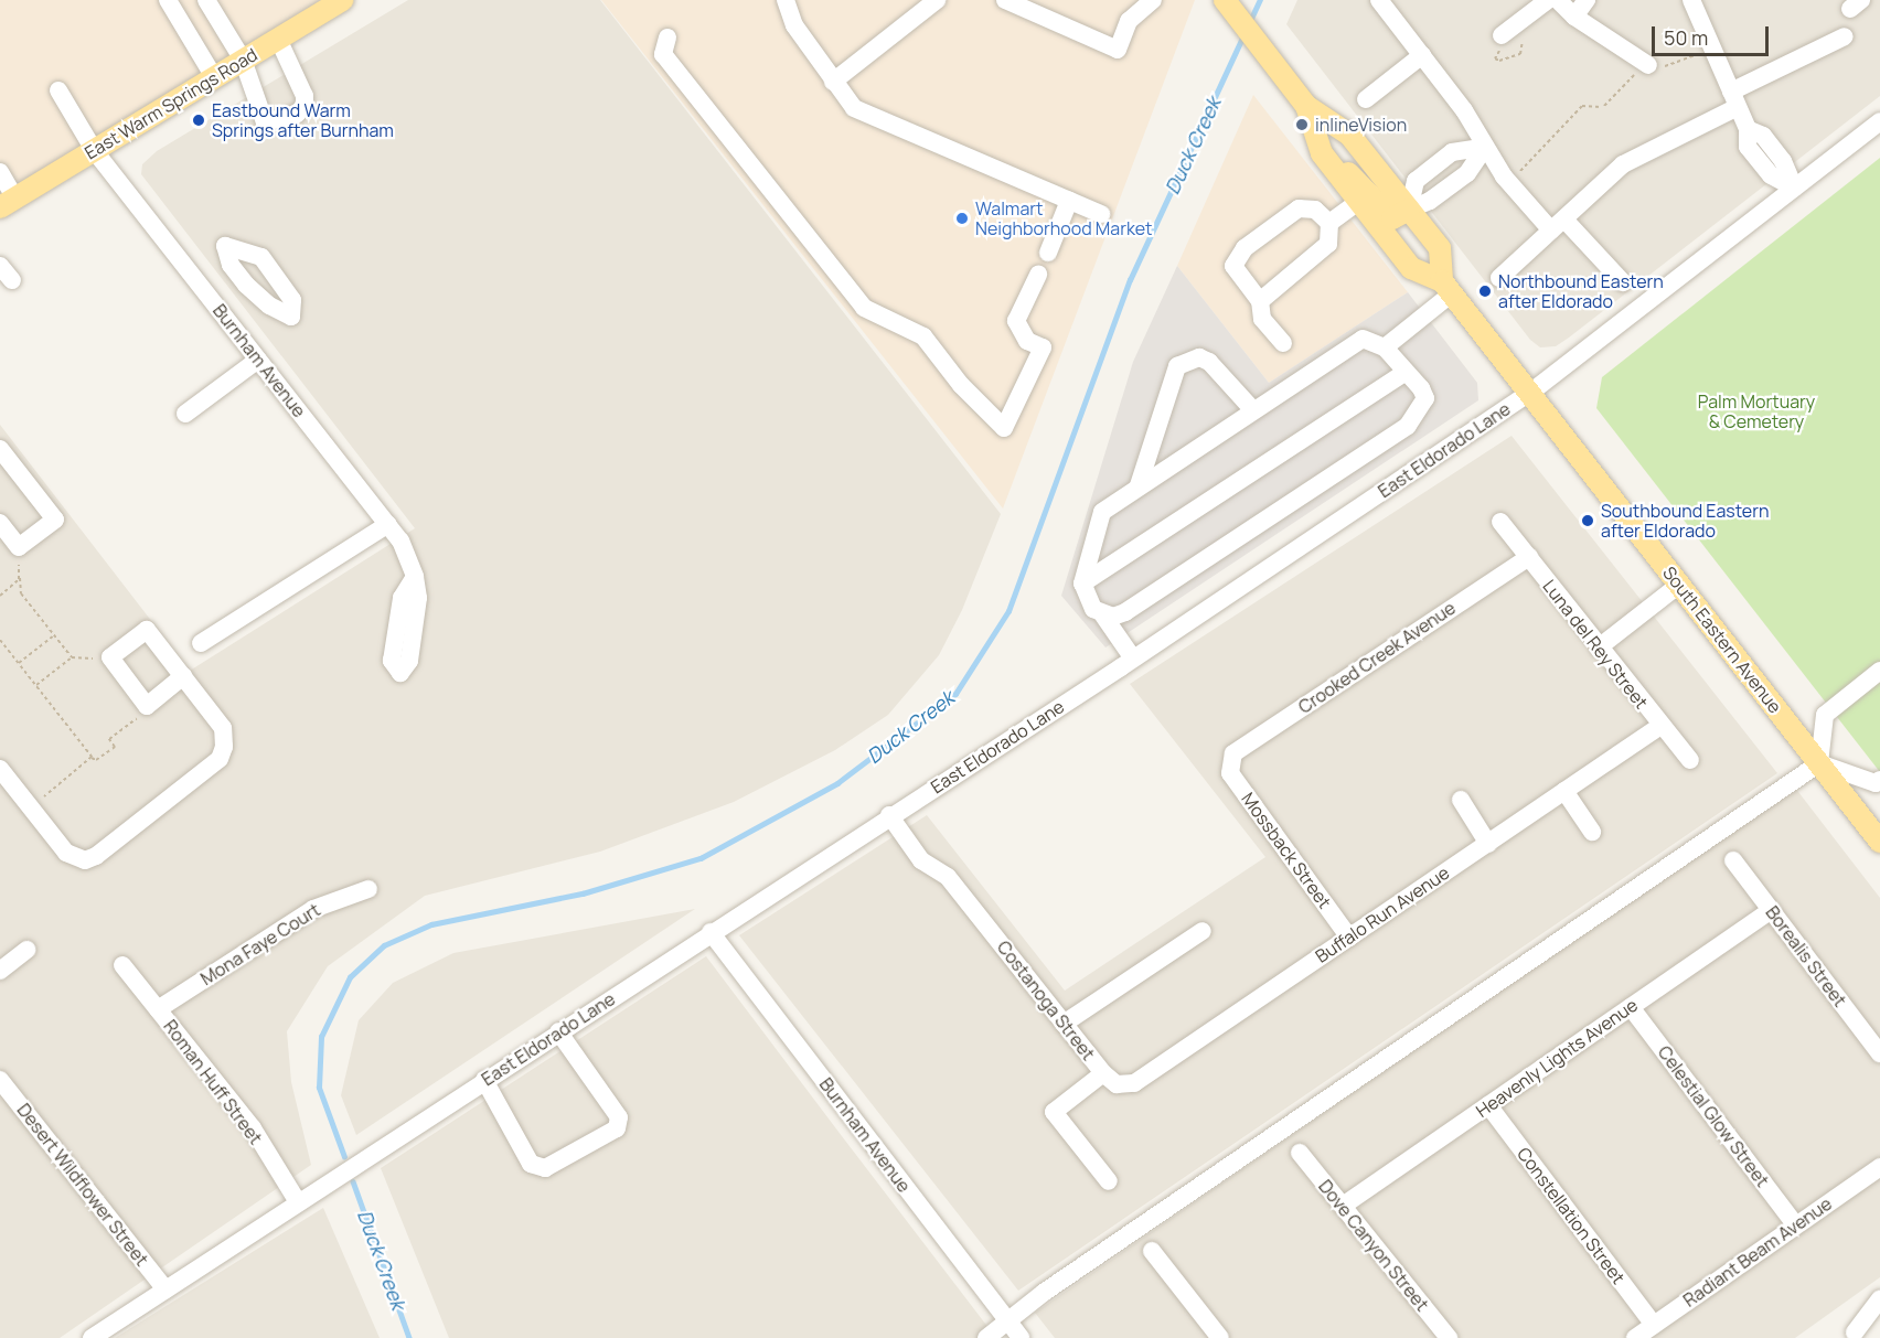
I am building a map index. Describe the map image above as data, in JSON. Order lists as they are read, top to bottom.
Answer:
{
  "streets": {
    "main road": ["East Warm Springs Road", "South Eastern Avenue"],
    "street": [
      "Burnham Avenue",
      "East Eldorado Lane",
      "Luna del Rey Street",
      "Crooked Creek Avenue",
      "Mossback Street",
      "Buffalo Run Avenue",
      "Mona Faye Court",
      "Borealis Street",
      "Costanoga Street",
      "Heavenly Lights Avenue",
      "Roman Huff Street",
      "Celestial Glow Street",
      "Desert Wildflower Street",
      "Constellation Street",
      "Dove Canyon Street",
      "Radiant Beam Avenue"
    ]
  },
  "crossings": [
    ["East Warm Springs Road", "Burnham Avenue"],
    ["Burnham Avenue", "East Eldorado Lane"],
    ["East Eldorado Lane", "South Eastern Avenue"],
    ["East Eldorado Lane", "Costanoga Street"],
    ["East Eldorado Lane", "Roman Huff Street"],
    ["East Eldorado Lane", "Desert Wildflower Street"],
    ["Luna del Rey Street", "Crooked Creek Avenue"],
    ["Luna del Rey Street", "Buffalo Run Avenue"],
    ["Crooked Creek Avenue", "Mossback Street"],
    ["Mossback Street", "Buffalo Run Avenue"],
    ["Buffalo Run Avenue", "Costanoga Street"],
    ["Mona Faye Court", "Roman Huff Street"],
    ["Borealis Street", "Heavenly Lights Avenue"],
    ["Heavenly Lights Avenue", "Celestial Glow Street"],
    ["Heavenly Lights Avenue", "Constellation Street"],
    ["Heavenly Lights Avenue", "Dove Canyon Street"],
    ["Celestial Glow Street", "Radiant Beam Avenue"],
    ["Constellation Street", "Radiant Beam Avenue"]
  ],
  "water": ["Duck Creek"],
  "parks": ["Palm Mortuary & Cemetery"],
  "places": [
    "Eastbound Warm Springs after Burnham",
    "inlineVision",
    "Walmart Neighborhood Market",
    "Northbound Eastern after Eldorado",
    "Southbound Eastern after Eldorado"
  ],
  "scale_bar": "50 m"
}
